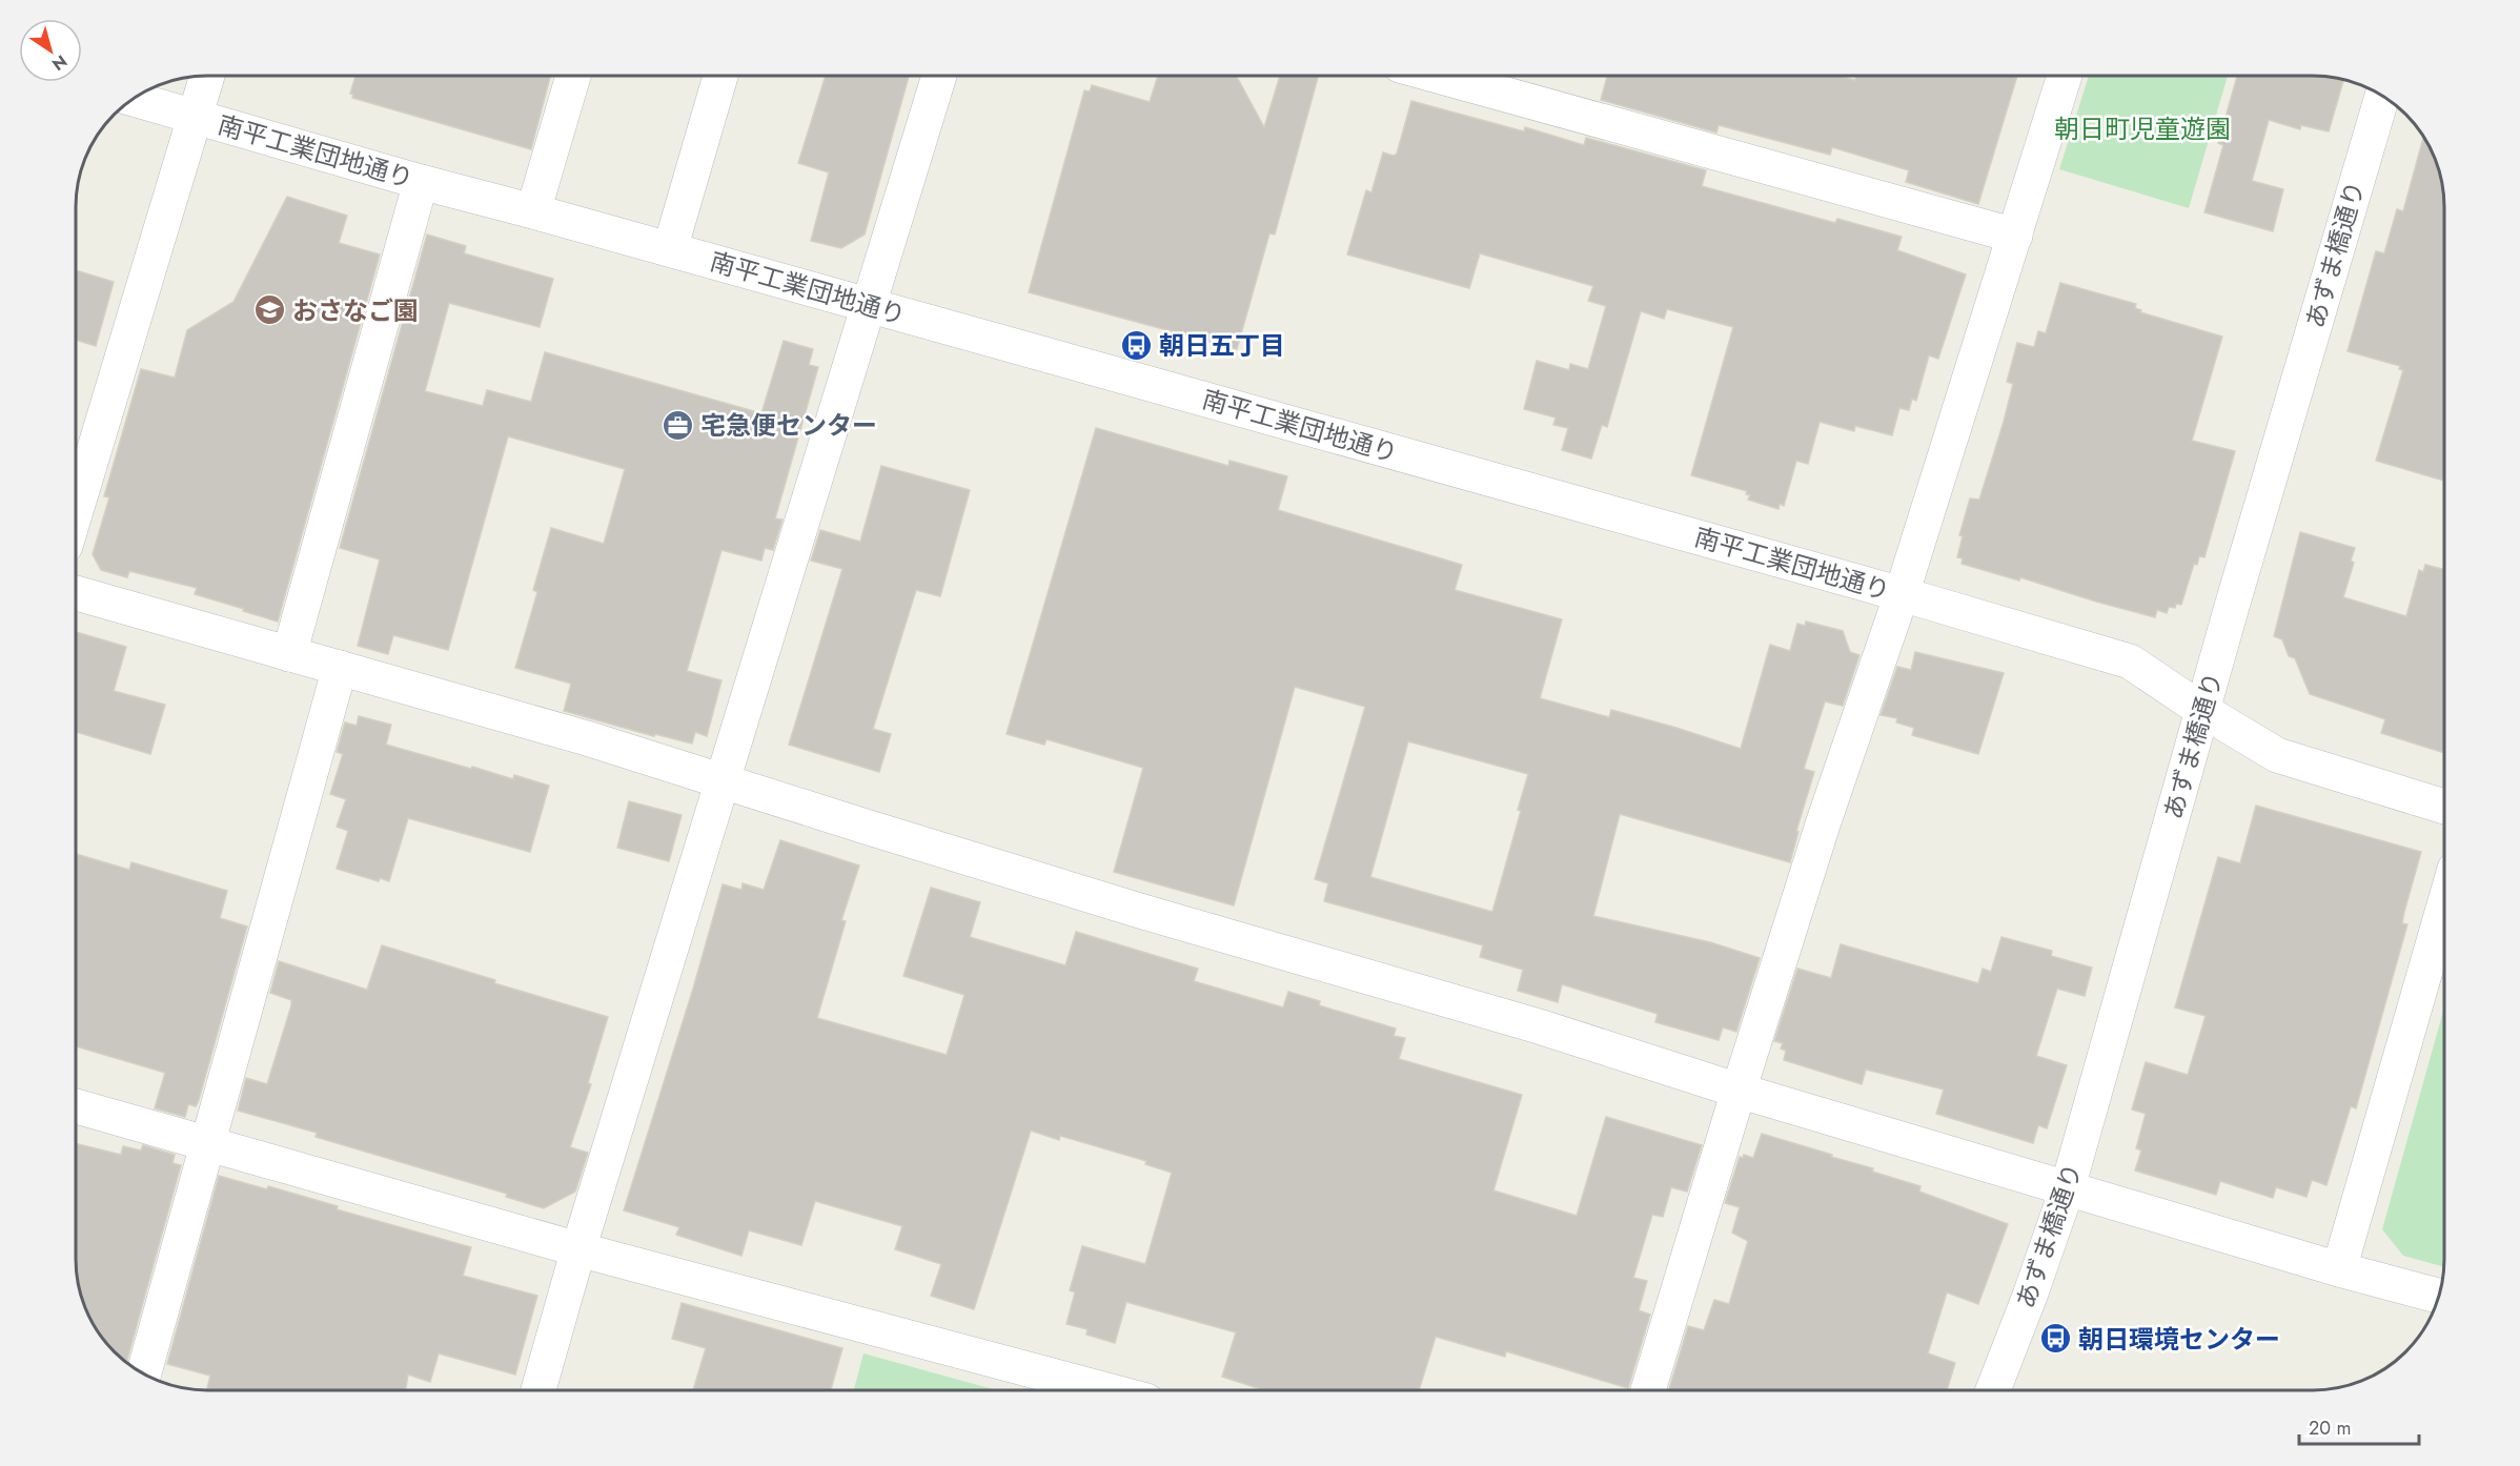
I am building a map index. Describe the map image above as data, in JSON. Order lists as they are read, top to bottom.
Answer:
{
  "streets": {
    "street": ["南平工業団地通り", "あずま橋通り"]
  },
  "crossings": [
    ["南平工業団地通り", "あずま橋通り"]
  ],
  "parks": ["朝日町児童遊園"],
  "places": {
    "school or university": ["おさなご園"],
    "bus stop": ["朝日五丁目", "朝日環境センター"],
    "office": ["宅急便センター"]
  },
  "scale_bar": "20 m",
  "north": "bottom right"
}
